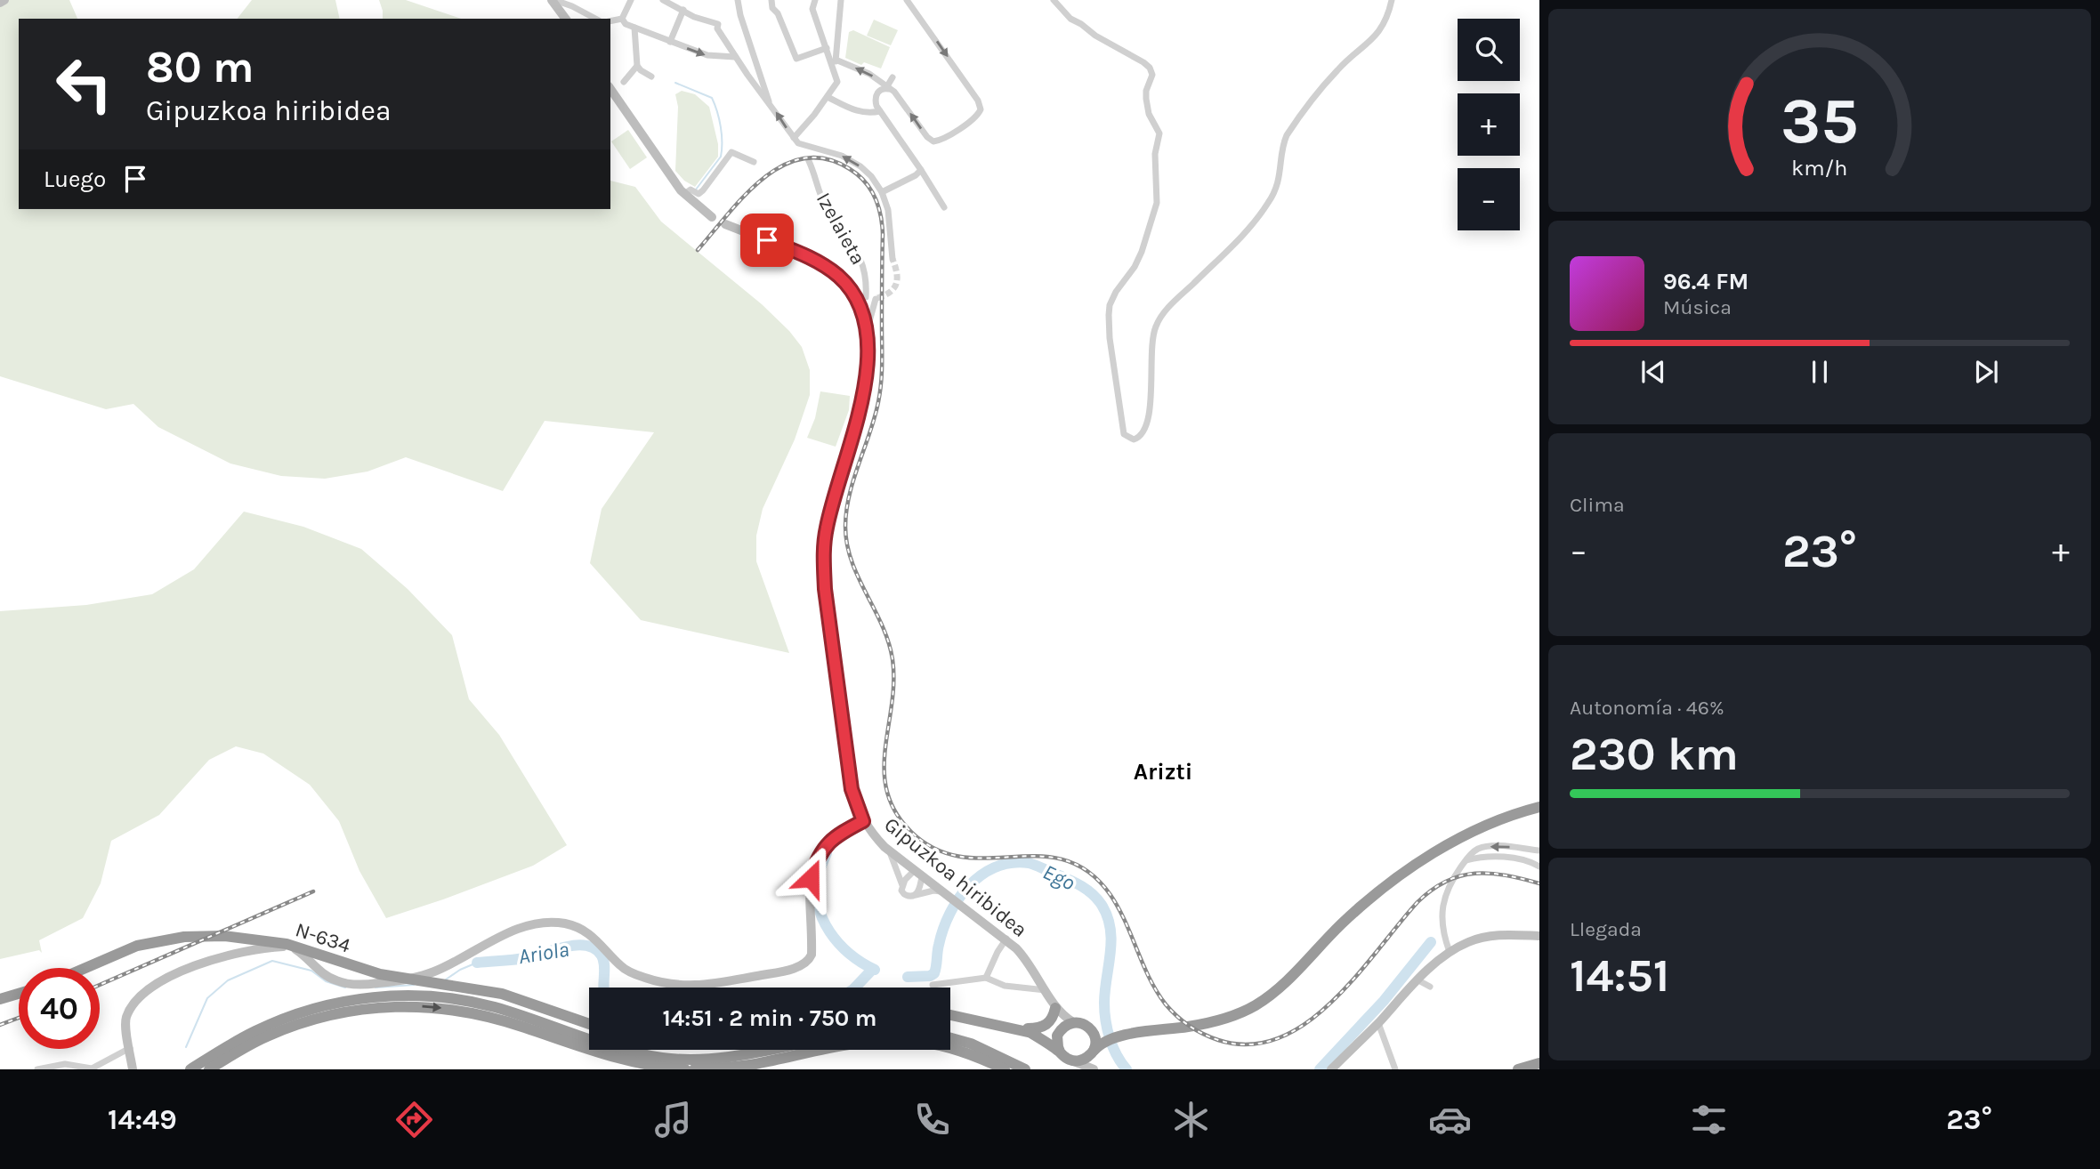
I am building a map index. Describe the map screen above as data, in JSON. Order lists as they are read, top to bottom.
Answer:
{
  "streets": {
    "highway": ["N-634"],
    "street": ["Izelaieta", "Gipuzkoa hiribidea"]
  },
  "districts": ["Arizti"],
  "water": ["Ego", "Ariola"],
  "page": {
    "map_buttons": ["+", "−"],
    "turn": ["80 m", "Gipuzkoa hiribidea"],
    "then": "Luego",
    "song": ["96.4 FM", "Música"],
    "tile": [
      "Clima",
      ["Autonomía · 46%", "230 km"],
      ["Llegada", "14:51"]
    ],
    "heat": ["−", "23°", "+"],
    "limit": "40",
    "trip": "14:51 · 2 min · 750 m",
    "tabs": ["14:49", "23°"],
    "gauge": ["35", "km/h"]
  }
}
